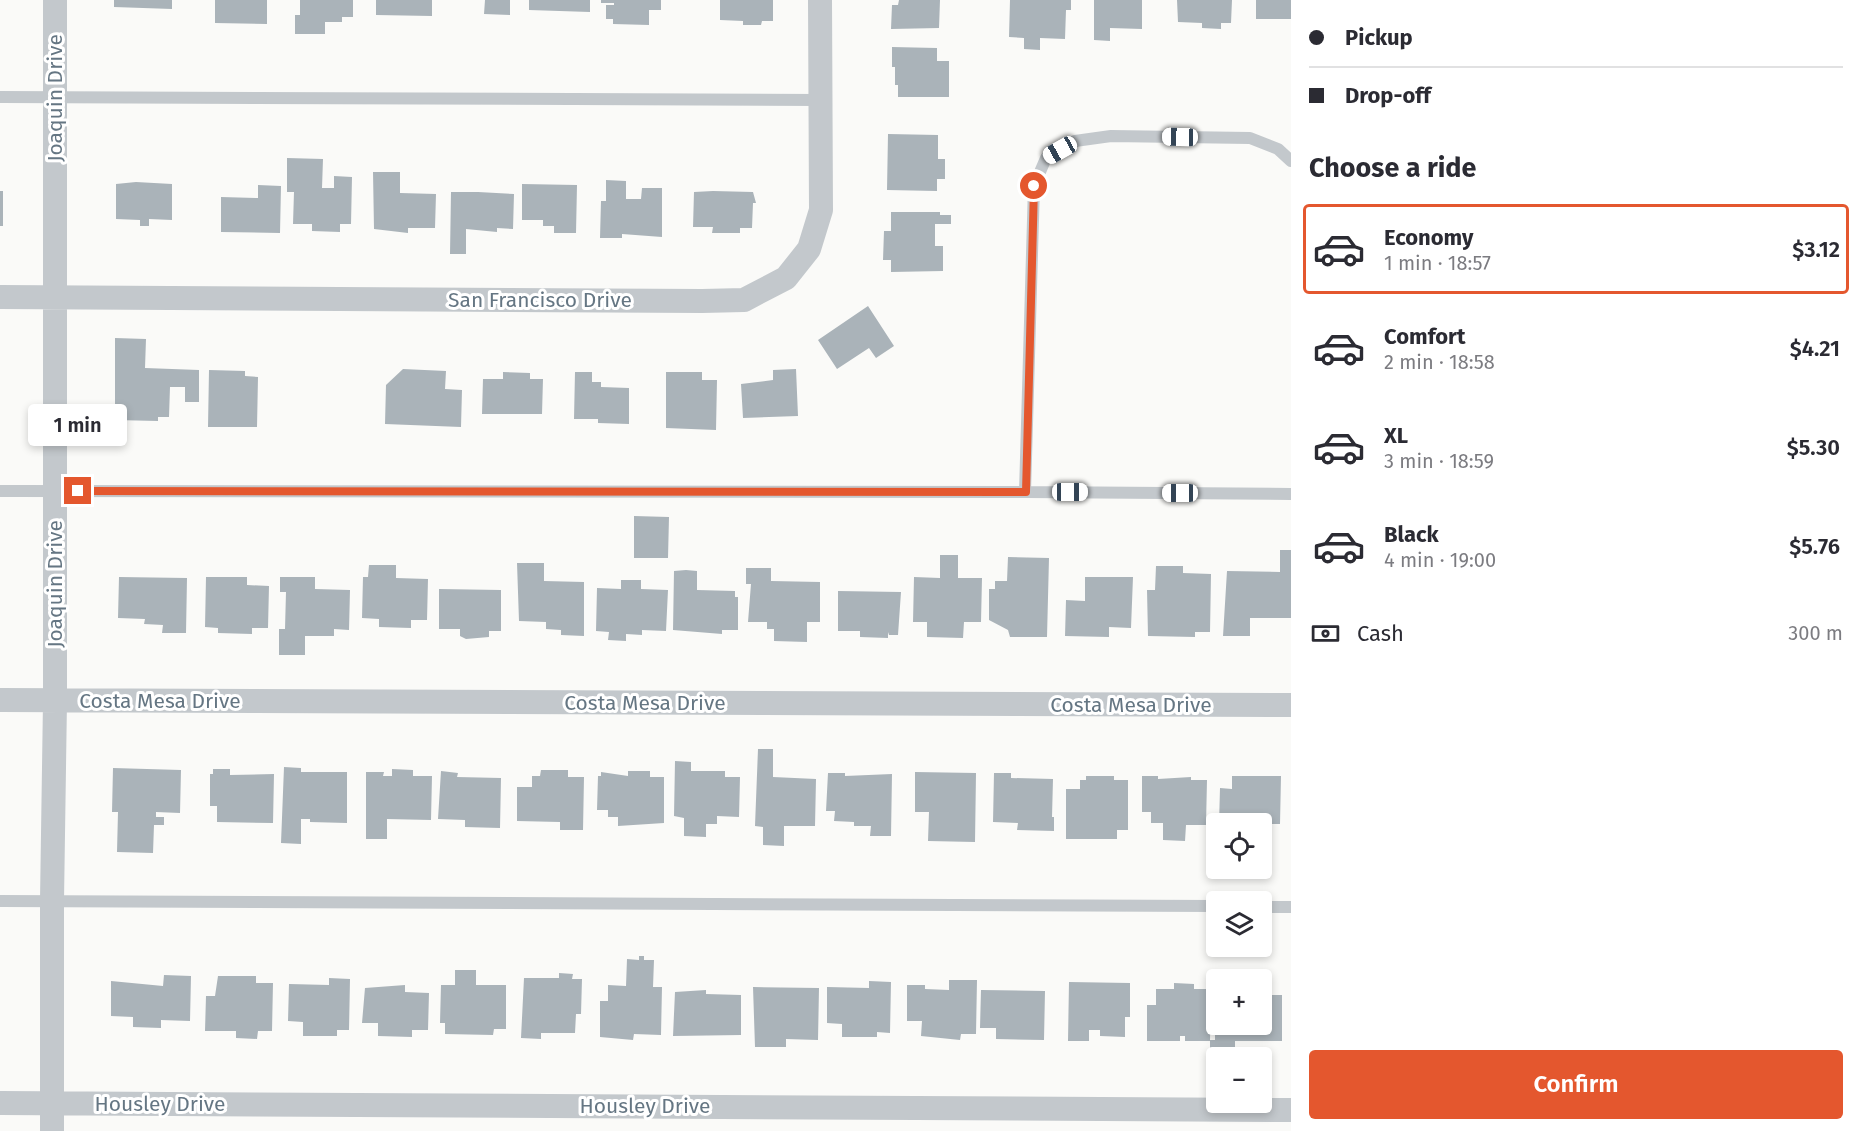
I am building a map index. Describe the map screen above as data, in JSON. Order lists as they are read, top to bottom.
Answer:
{
  "streets": {
    "street": [
      "Joaquin Drive",
      "San Francisco Drive",
      "Costa Mesa Drive",
      "Housley Drive"
    ]
  },
  "crossings": [
    ["Joaquin Drive", "San Francisco Drive"],
    ["Joaquin Drive", "Costa Mesa Drive"],
    ["Joaquin Drive", "Housley Drive"]
  ],
  "page": {
    "banner": ["Pickup", "Drop-off"],
    "heading": "Choose a ride",
    "list": [
      {
        "name": "Economy",
        "note": "1 min · 18:57",
        "value": "$3.12"
      },
      {
        "name": "Comfort",
        "note": "2 min · 18:58",
        "value": "$4.21"
      },
      {
        "name": "XL",
        "note": "3 min · 18:59",
        "value": "$5.30"
      },
      {
        "name": "Black",
        "note": "4 min · 19:00",
        "value": "$5.76"
      }
    ],
    "bubble": "1 min",
    "pay": ["Cash", "300 m"],
    "map_buttons": ["+", "−"],
    "buttons": "Confirm"
  }
}
